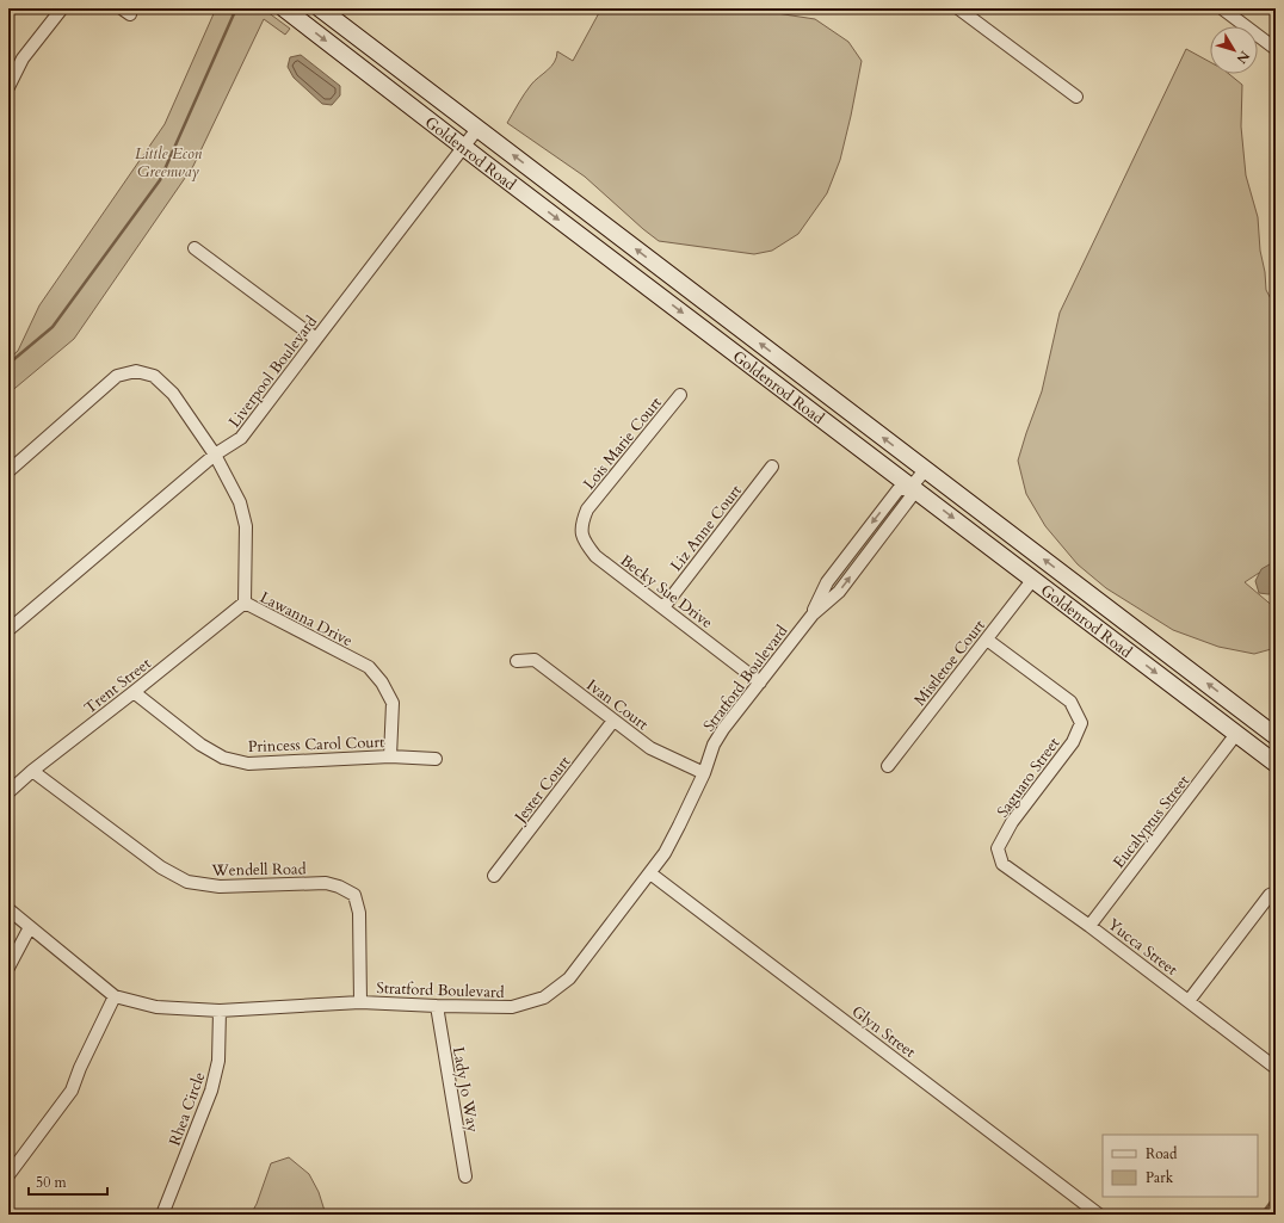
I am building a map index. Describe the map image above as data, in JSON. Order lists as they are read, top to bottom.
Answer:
{
  "streets": {
    "main road": ["Goldenrod Road"],
    "street": [
      "Liverpool Boulevard",
      "Lois Marie Court",
      "Liz Anne Court",
      "Becky Sue Drive",
      "Lawanna Drive",
      "Mistletoe Court",
      "Stratford Boulevard",
      "Trent Street",
      "Ivan Court",
      "Princess Carol Court",
      "Saguaro Street",
      "Jester Court",
      "Eucalyptus Street",
      "Wendell Road",
      "Yucca Street",
      "Glyn Street",
      "Lady Jo Way",
      "Rhea Circle"
    ]
  },
  "crossings": [
    ["Goldenrod Road", "Liverpool Boulevard"],
    ["Goldenrod Road", "Mistletoe Court"],
    ["Goldenrod Road", "Stratford Boulevard"],
    ["Goldenrod Road", "Eucalyptus Street"],
    ["Liverpool Boulevard", "Lawanna Drive"],
    ["Lois Marie Court", "Becky Sue Drive"],
    ["Liz Anne Court", "Becky Sue Drive"],
    ["Becky Sue Drive", "Stratford Boulevard"],
    ["Lawanna Drive", "Trent Street"],
    ["Lawanna Drive", "Princess Carol Court"],
    ["Mistletoe Court", "Saguaro Street"],
    ["Stratford Boulevard", "Ivan Court"],
    ["Stratford Boulevard", "Wendell Road"],
    ["Stratford Boulevard", "Glyn Street"],
    ["Stratford Boulevard", "Lady Jo Way"],
    ["Stratford Boulevard", "Rhea Circle"],
    ["Trent Street", "Princess Carol Court"],
    ["Trent Street", "Wendell Road"],
    ["Ivan Court", "Jester Court"],
    ["Saguaro Street", "Yucca Street"],
    ["Eucalyptus Street", "Yucca Street"]
  ],
  "parks": ["Little Econ Greenway"],
  "legend": ["Road", "Park"],
  "scale_bar": "50 m",
  "north": "bottom right"
}
